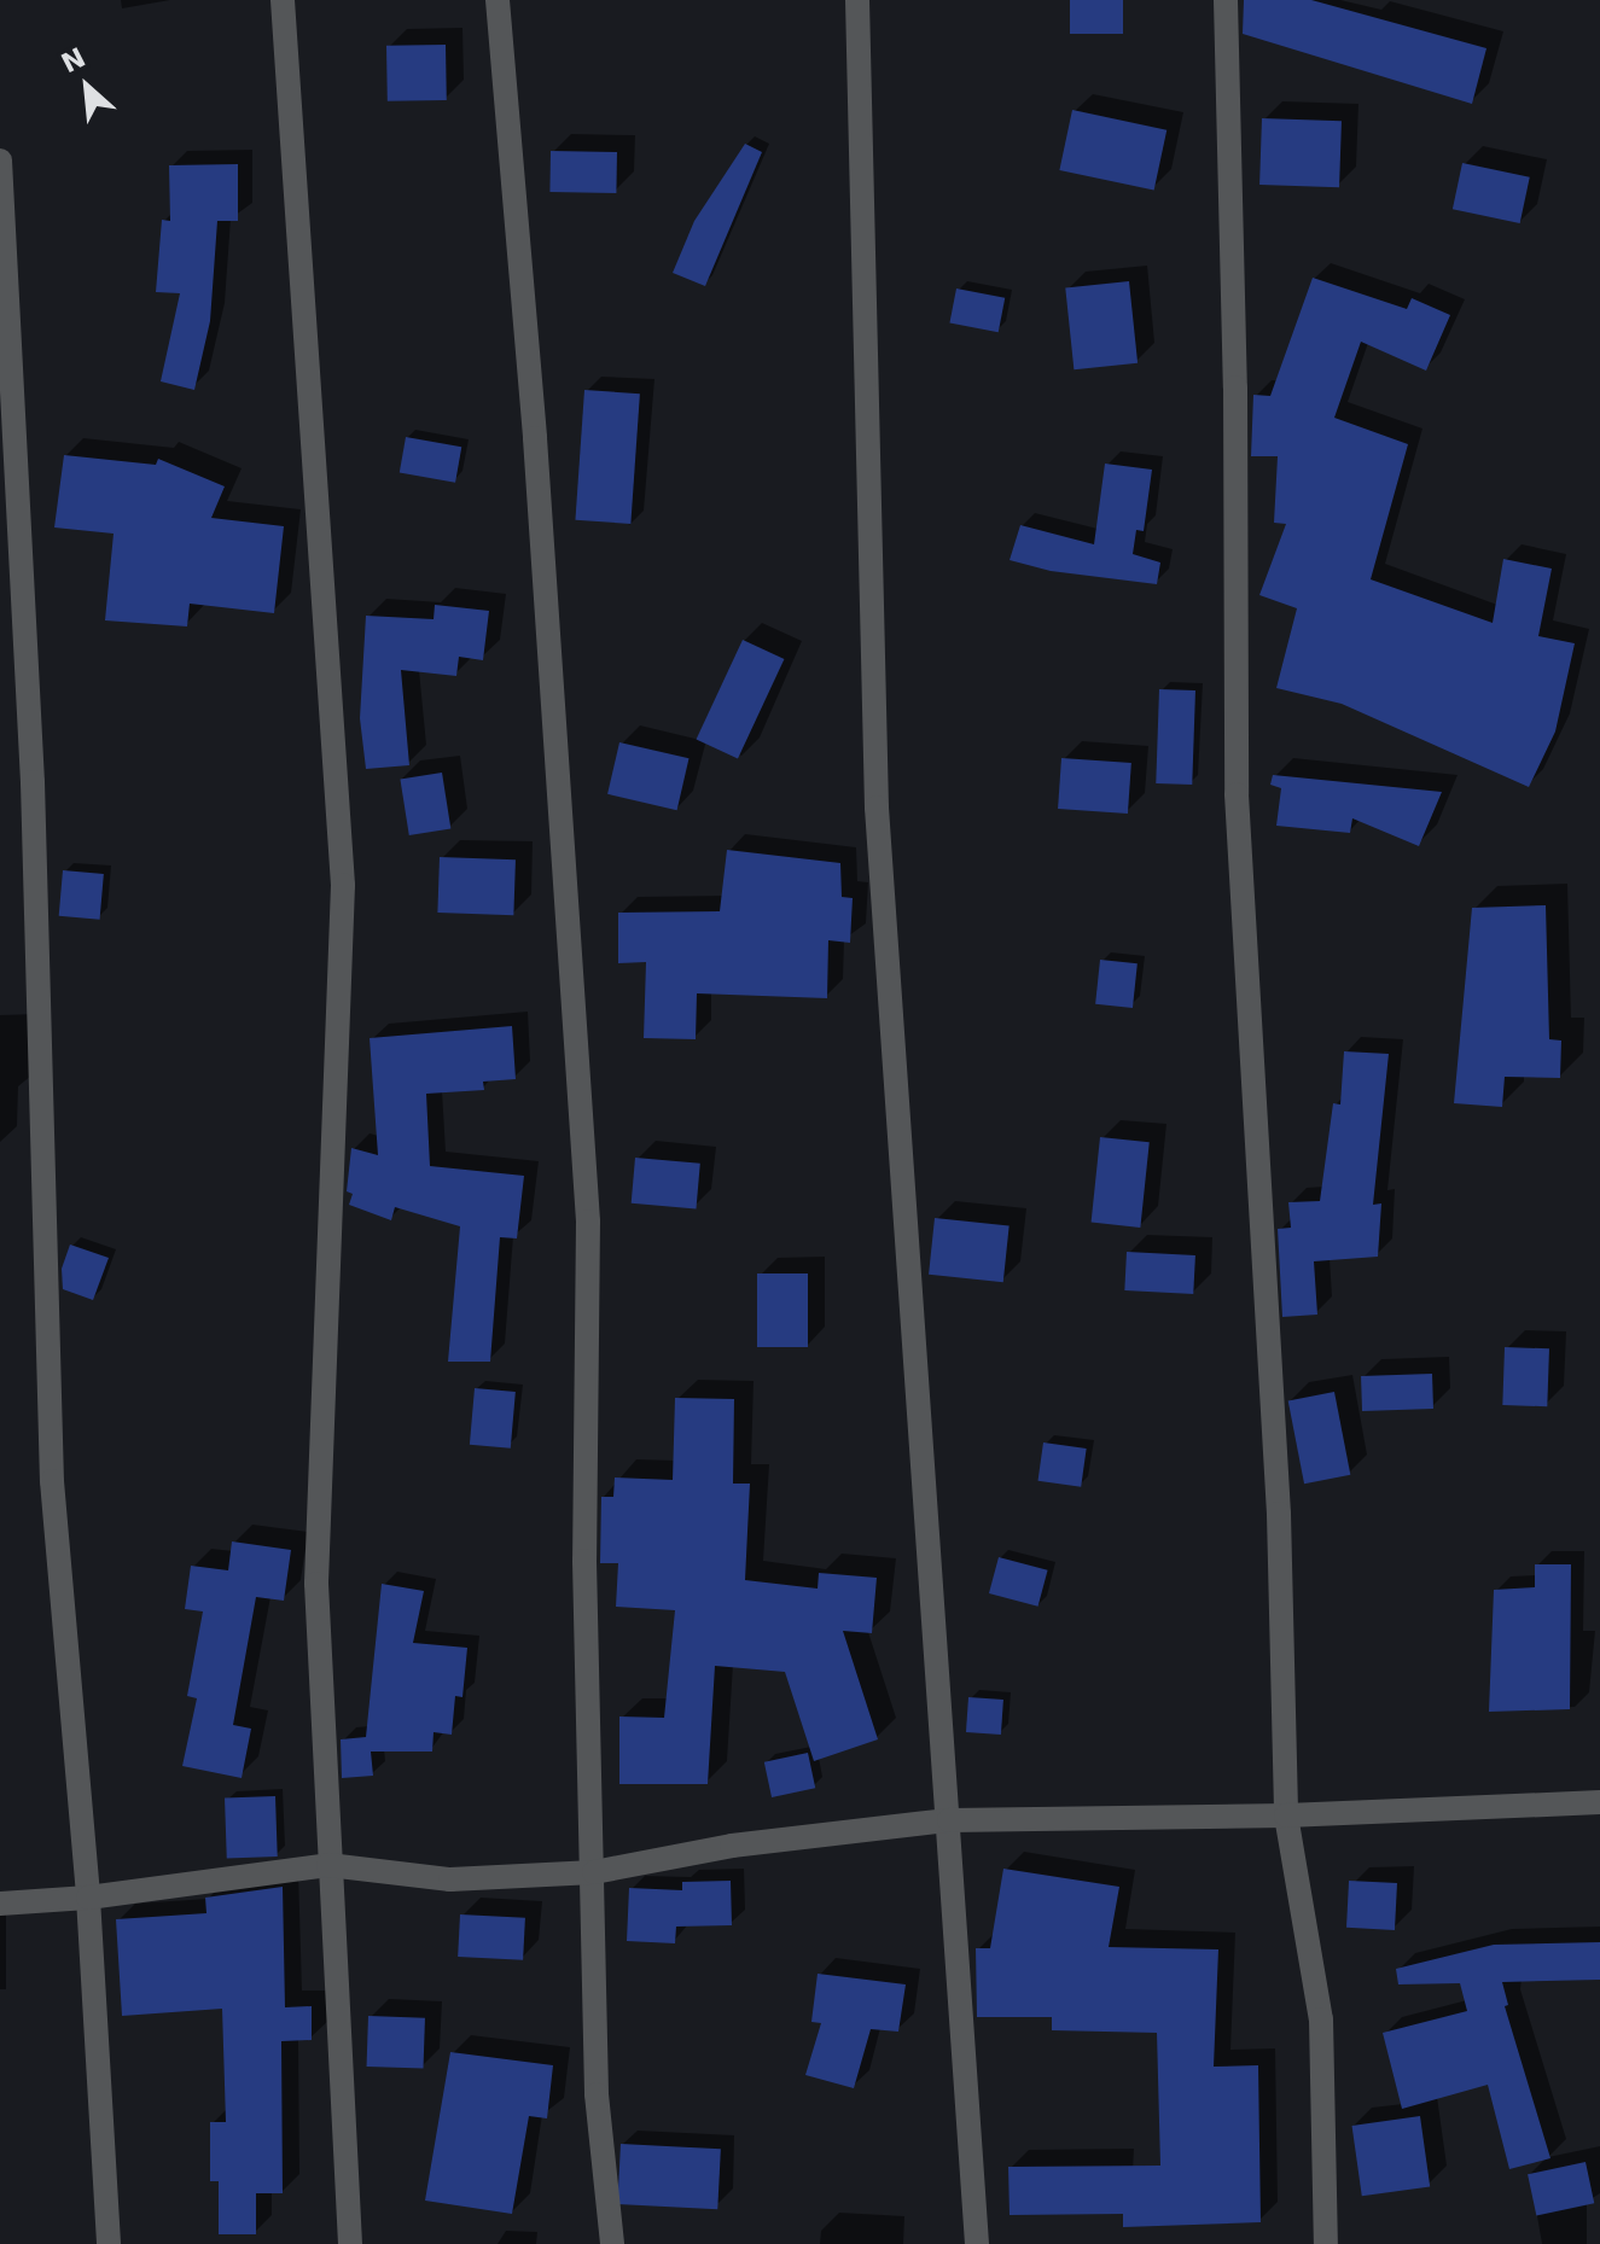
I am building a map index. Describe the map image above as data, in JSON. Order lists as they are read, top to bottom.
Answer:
{
  "north": "top left"
}
